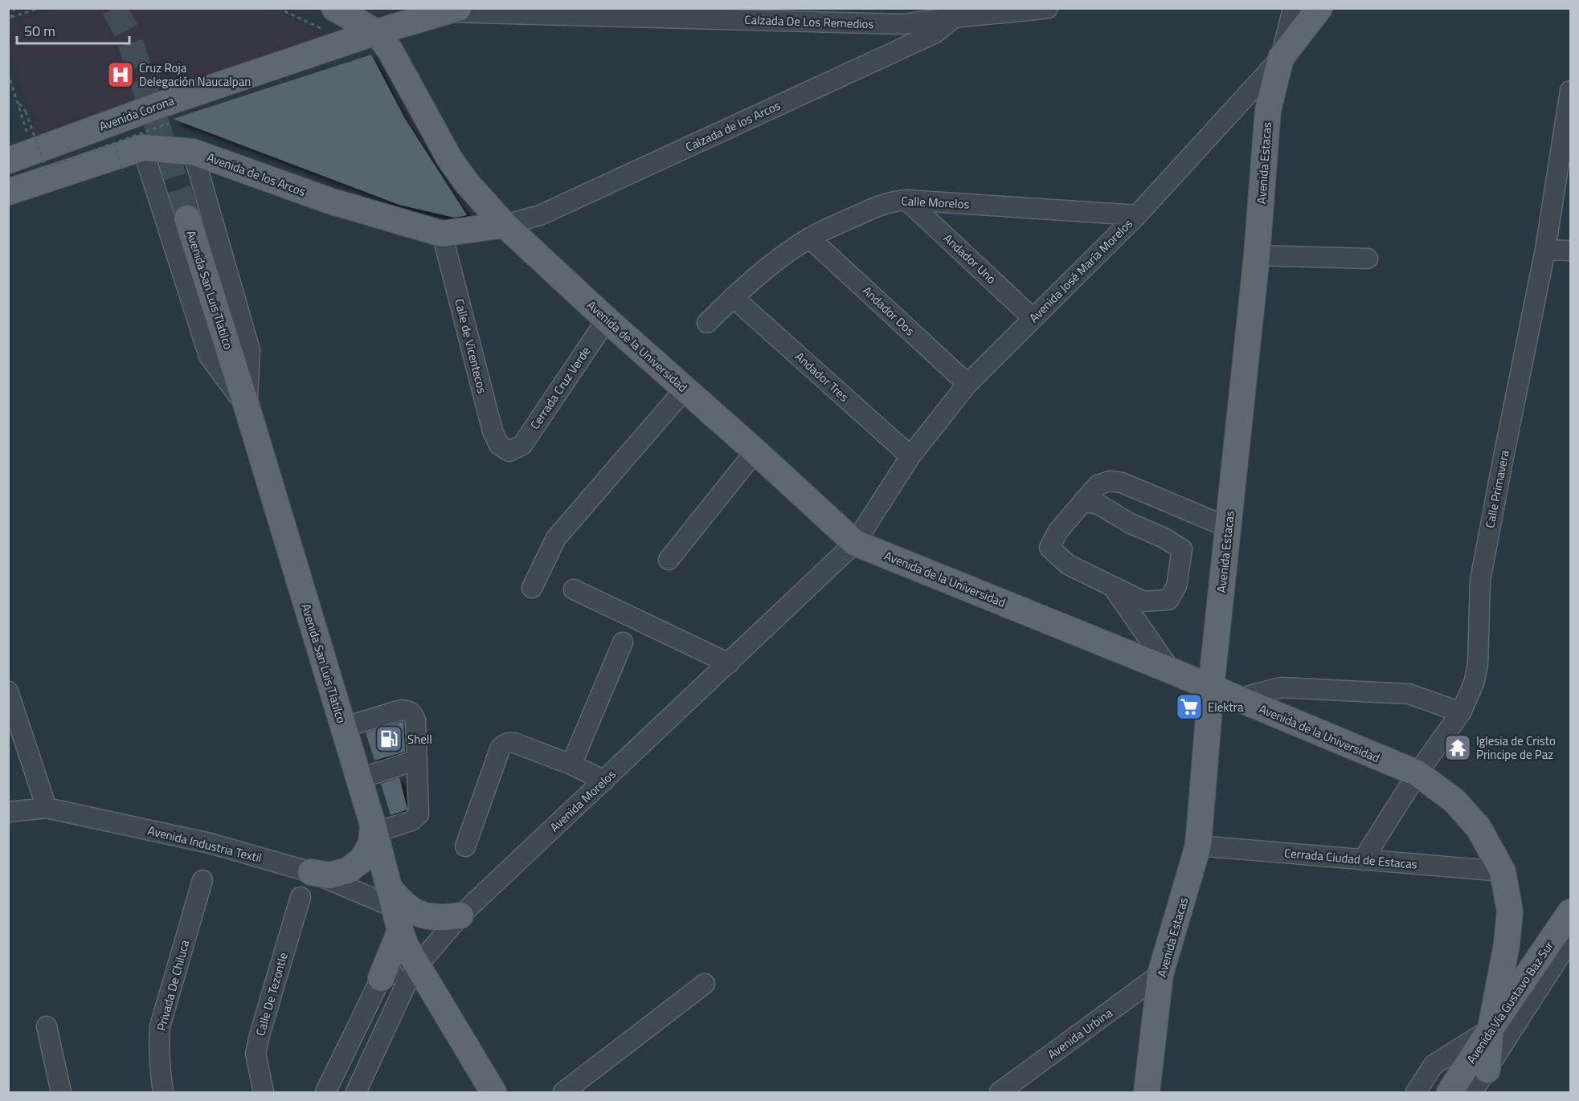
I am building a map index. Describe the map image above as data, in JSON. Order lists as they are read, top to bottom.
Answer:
{
  "streets": {
    "main road": [
      "Avenida Corona",
      "Avenida Estacas",
      "Avenida de los Arcos",
      "Avenida José María Morelos",
      "Avenida San Luis Tlatilco",
      "Avenida de la Universidad",
      "Avenida Vía Gustavo Baz Sur"
    ],
    "street": [
      "Calzada De Los Remedios",
      "Calzada de los Arcos",
      "Calle Morelos",
      "Andador Uno",
      "Andador Dos",
      "Calle de Vicentecos",
      "Andador Tres",
      "Cerrada Cruz Verde",
      "Calle Primavera",
      "Avenida Morelos",
      "Avenida Industria Textil",
      "Cerrada Ciudad de Estacas",
      "Privada De Chiluca",
      "Calle De Tezontle",
      "Avenida Urbina"
    ]
  },
  "crossings": [
    ["Calzada De Los Remedios", "Avenida Corona"],
    ["Calzada De Los Remedios", "Calzada de los Arcos"],
    ["Avenida Corona", "Avenida de la Universidad"],
    ["Calzada de los Arcos", "Avenida de los Arcos"],
    ["Calzada de los Arcos", "Avenida de la Universidad"],
    ["Avenida Estacas", "Avenida José María Morelos"],
    ["Avenida Estacas", "Avenida de la Universidad"],
    ["Avenida Estacas", "Cerrada Ciudad de Estacas"],
    ["Avenida Estacas", "Avenida Urbina"],
    ["Avenida de los Arcos", "Calle de Vicentecos"],
    ["Avenida de los Arcos", "Avenida de la Universidad"],
    ["Calle Morelos", "Andador Uno"],
    ["Calle Morelos", "Avenida José María Morelos"],
    ["Calle Morelos", "Andador Dos"],
    ["Calle Morelos", "Andador Tres"],
    ["Andador Uno", "Avenida José María Morelos"],
    ["Avenida José María Morelos", "Andador Dos"],
    ["Avenida José María Morelos", "Avenida de la Universidad"],
    ["Avenida José María Morelos", "Andador Tres"],
    ["Avenida José María Morelos", "Avenida Morelos"],
    ["Avenida San Luis Tlatilco", "Avenida Morelos"],
    ["Avenida San Luis Tlatilco", "Avenida Industria Textil"],
    ["Calle de Vicentecos", "Cerrada Cruz Verde"],
    ["Avenida de la Universidad", "Cerrada Cruz Verde"],
    ["Avenida de la Universidad", "Calle Primavera"],
    ["Avenida de la Universidad", "Avenida Morelos"],
    ["Avenida de la Universidad", "Cerrada Ciudad de Estacas"],
    ["Avenida de la Universidad", "Avenida Vía Gustavo Baz Sur"],
    ["Calle Primavera", "Cerrada Ciudad de Estacas"]
  ],
  "places": {
    "hospital": ["Cruz Roja Delegación Naucalpan"],
    "supermarket": ["Elektra"],
    "fuel station": ["Shell"],
    "temple": ["Iglesia de Cristo Principe de Paz"]
  },
  "scale_bar": "50 m"
}
